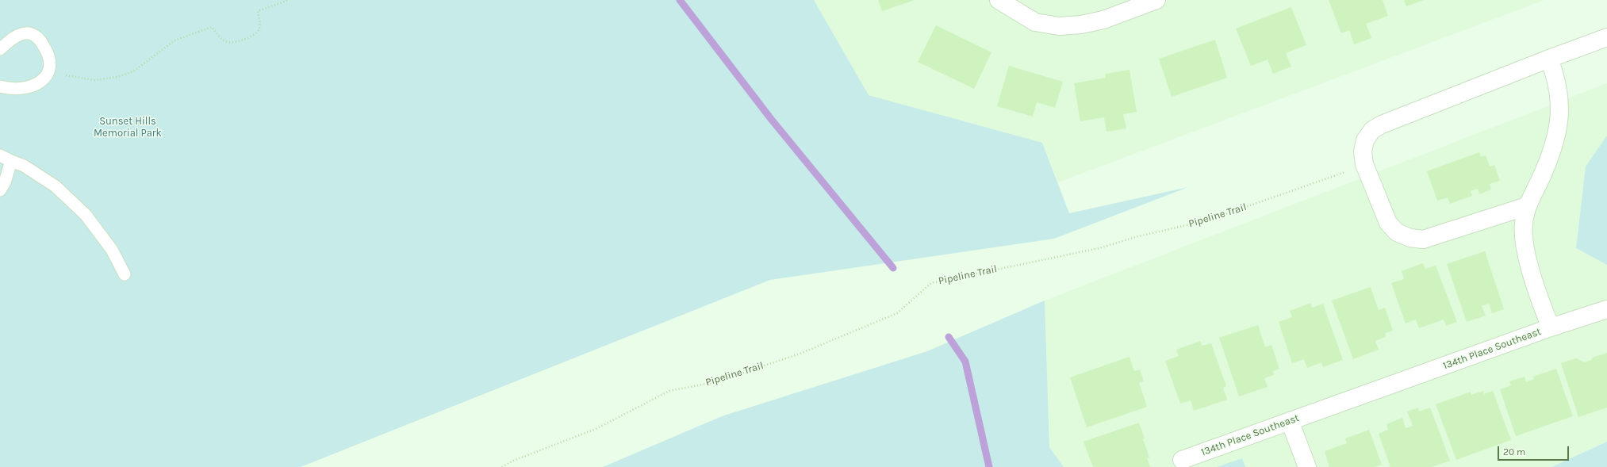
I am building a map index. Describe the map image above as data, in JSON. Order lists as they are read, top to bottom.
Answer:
{
  "streets": {
    "street": ["134th Place Southeast"],
    "path": ["Pipeline Trail"]
  },
  "parks": ["Sunset Hills Memorial Park"],
  "scale_bar": "20 m"
}
